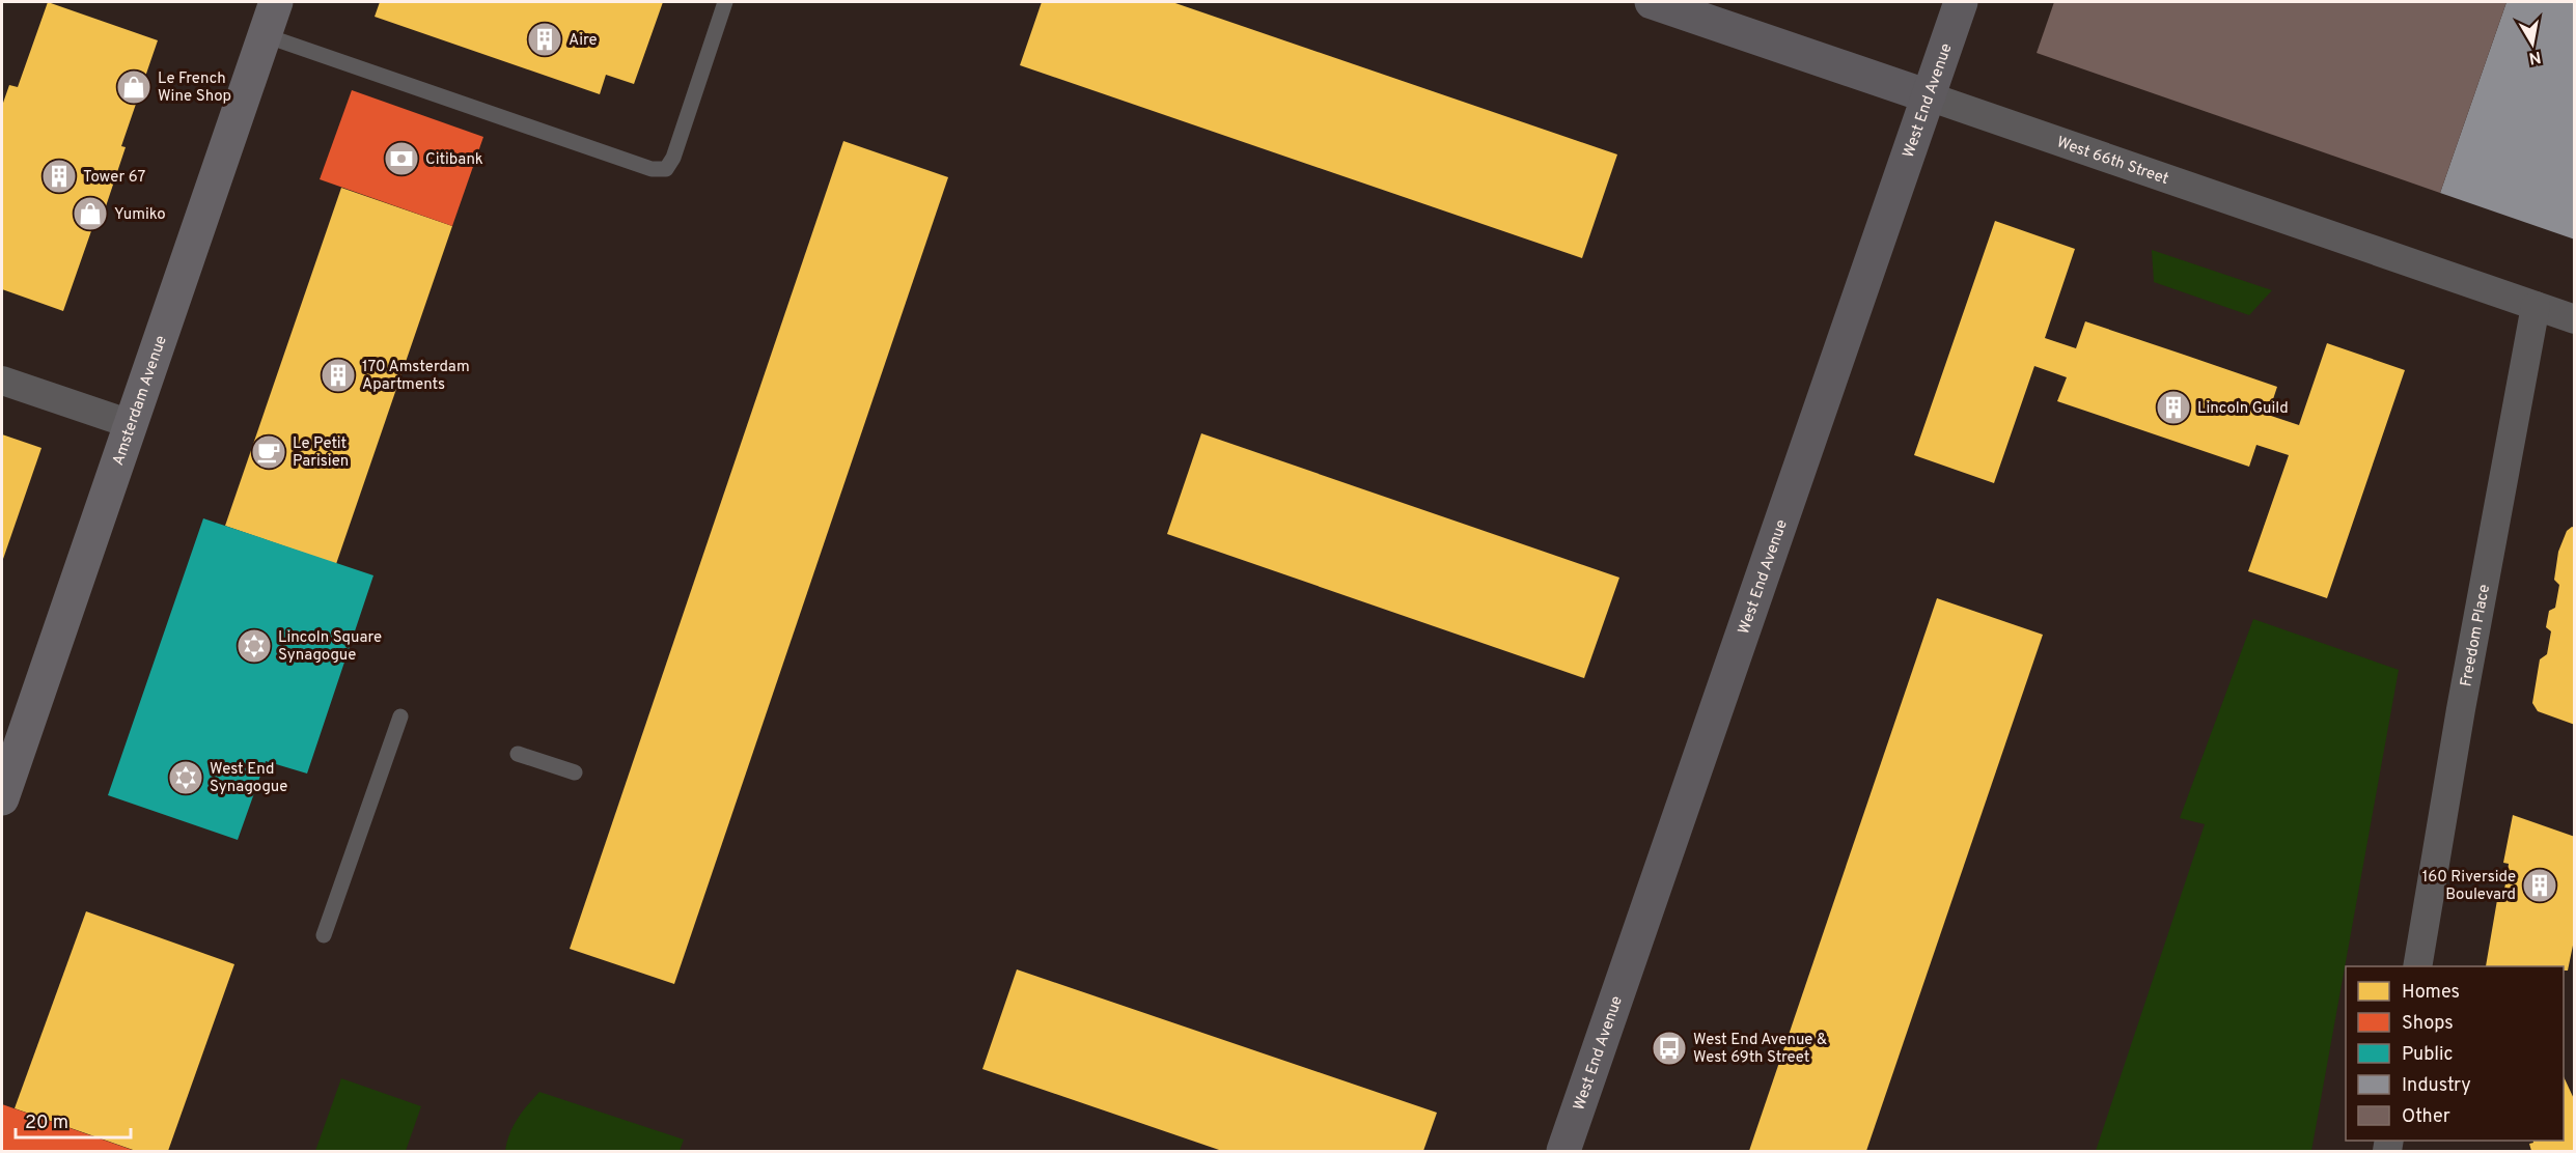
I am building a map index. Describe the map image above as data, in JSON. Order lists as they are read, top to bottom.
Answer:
{
  "streets": {
    "main road": ["West End Avenue", "West 66th Street", "Amsterdam Avenue"],
    "street": ["Freedom Place"]
  },
  "crossings": [
    ["West End Avenue", "West 66th Street"],
    ["West 66th Street", "Freedom Place"]
  ],
  "places": {
    "building": [
      "Aire",
      "Tower 67",
      "170 Amsterdam Apartments",
      "Lincoln Guild",
      "160 Riverside Boulevard"
    ],
    "shop": ["Le French Wine Shop", "Yumiko"],
    "bank": ["Citibank"],
    "cafe": ["Le Petit Parisien"],
    "synagogue": ["Lincoln Square Synagogue", "West End Synagogue"],
    "bus stop": ["West End Avenue & West 69th Street"]
  },
  "legend": [
    "Homes",
    "Shops",
    "Public",
    "Industry",
    "Other"
  ],
  "scale_bar": "20 m",
  "north": "bottom"
}
